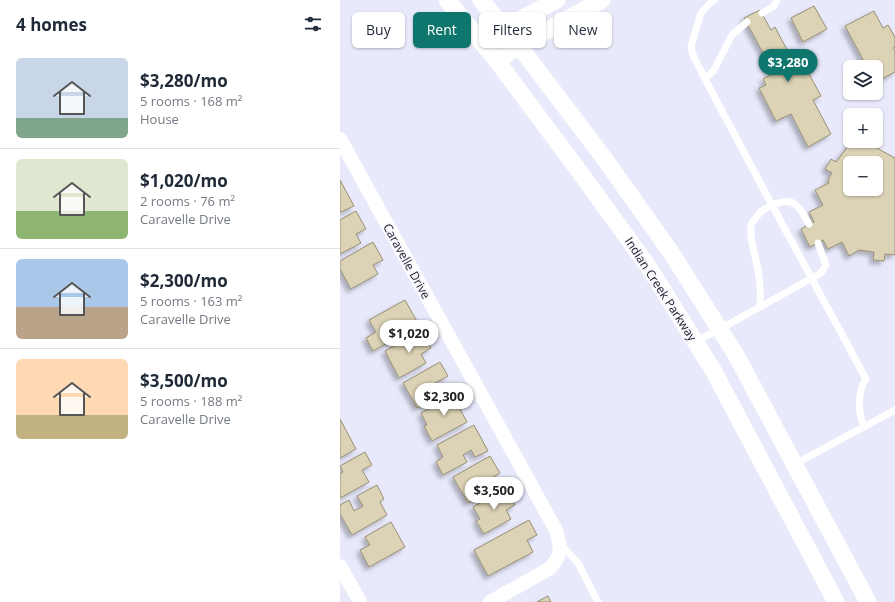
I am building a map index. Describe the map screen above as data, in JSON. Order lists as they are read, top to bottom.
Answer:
{
  "streets": {
    "street": ["Caravelle Drive", "Indian Creek Parkway"]
  },
  "page": {
    "heading": "4 homes",
    "chip": [
      "Buy",
      "Rent",
      "Filters",
      "New"
    ],
    "list": [
      {
        "name": "$3,280/mo",
        "note": "5 rooms · 168 m² · House"
      },
      {
        "name": "$1,020/mo",
        "note": "2 rooms · 76 m² · Caravelle Drive"
      },
      {
        "name": "$2,300/mo",
        "note": "5 rooms · 163 m² · Caravelle Drive"
      },
      {
        "name": "$3,500/mo",
        "note": "5 rooms · 188 m² · Caravelle Drive"
      }
    ],
    "price": [
      "$3,280",
      "$1,020",
      "$2,300",
      "$3,500"
    ],
    "map_buttons": ["+", "−"]
  }
}
